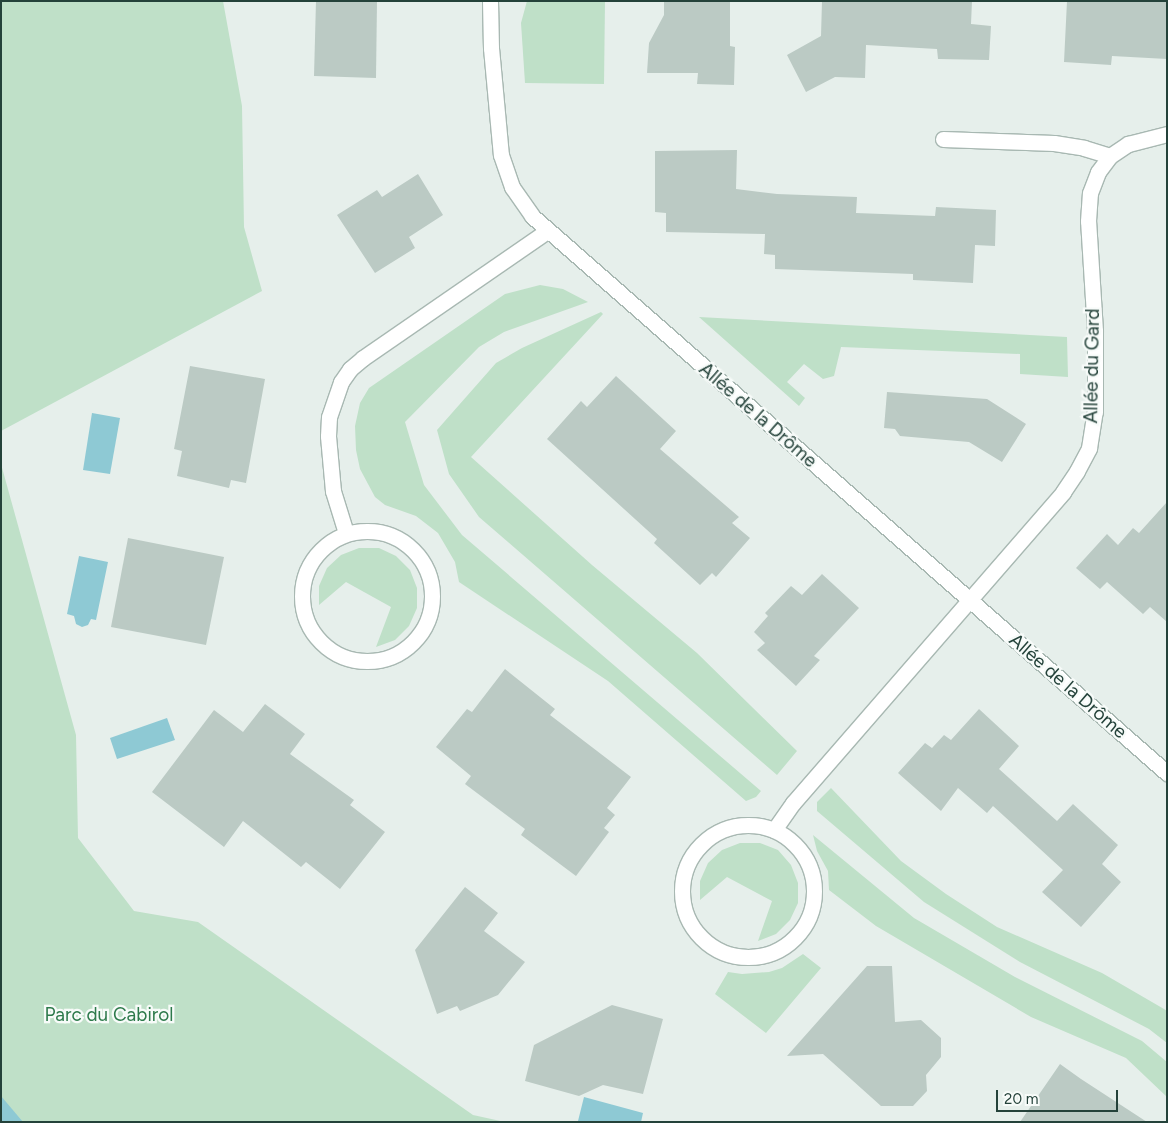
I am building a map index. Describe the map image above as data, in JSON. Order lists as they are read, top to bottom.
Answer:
{
  "streets": {
    "street": ["Allée du Gard", "Allée de la Drôme"]
  },
  "crossings": [
    ["Allée du Gard", "Allée de la Drôme"]
  ],
  "parks": ["Parc du Cabirol"],
  "scale_bar": "20 m"
}
